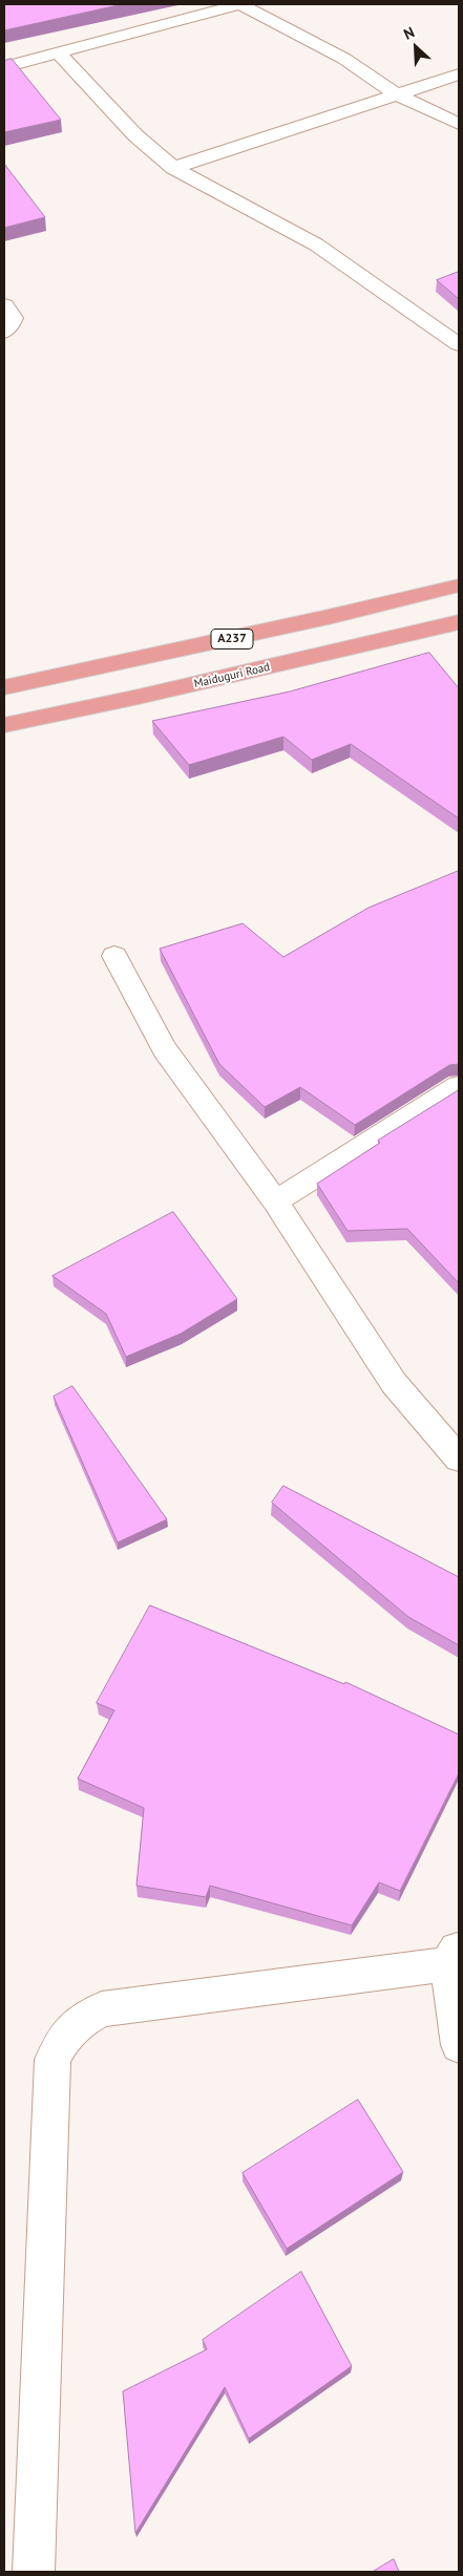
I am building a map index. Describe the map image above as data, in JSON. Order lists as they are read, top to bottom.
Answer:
{
  "streets": {
    "highway": ["A237", "Maiduguri Road"]
  },
  "north": "top left"
}
